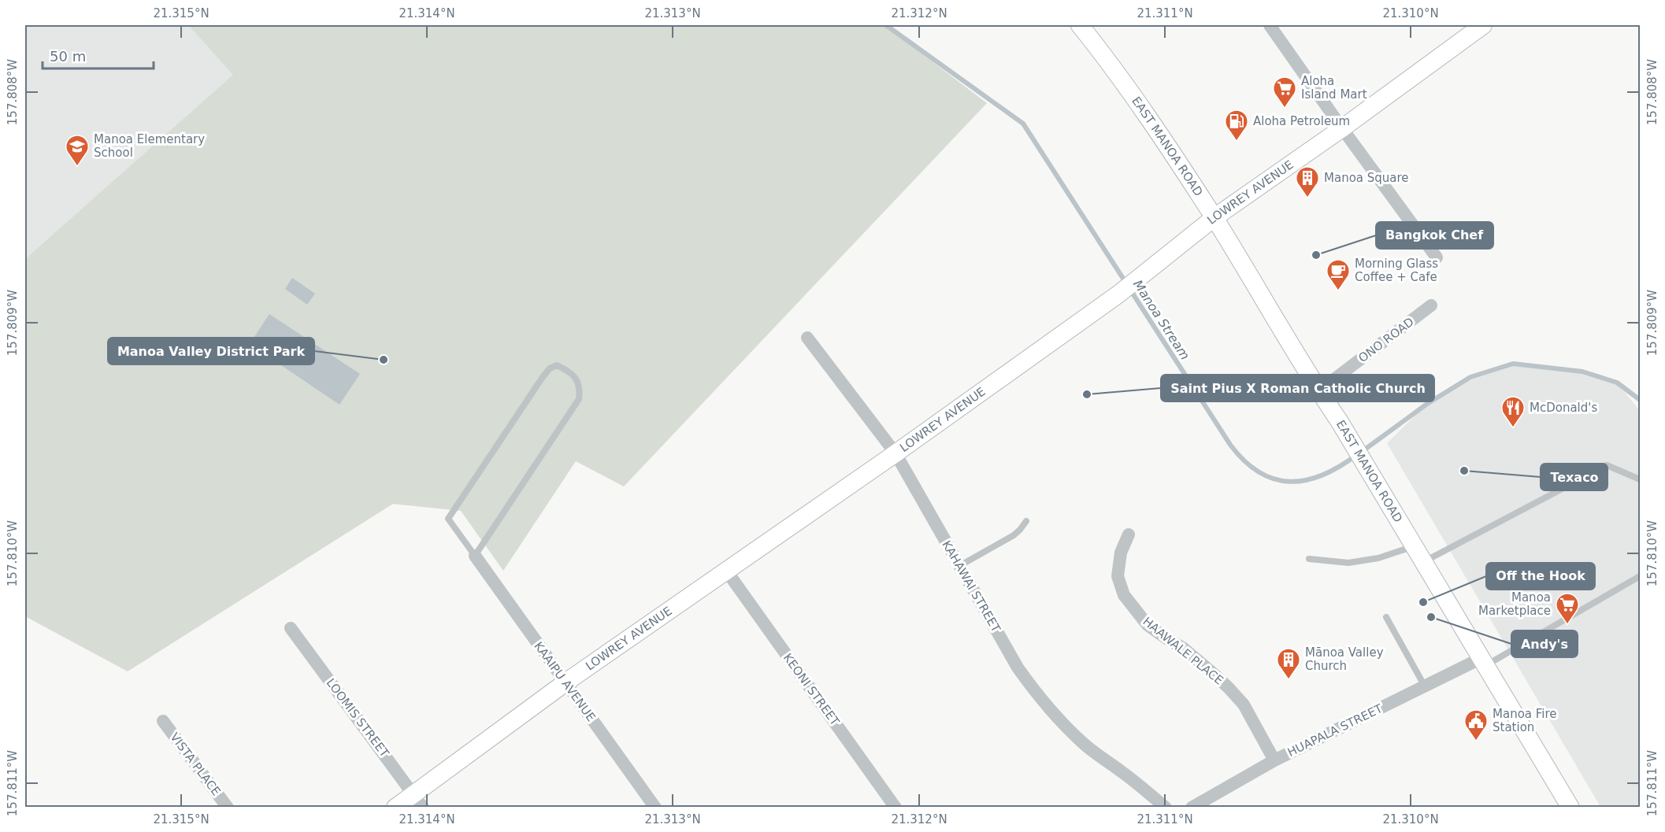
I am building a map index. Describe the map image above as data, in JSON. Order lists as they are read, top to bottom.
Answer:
{
  "streets": {
    "street": [
      "EAST MANOA ROAD",
      "LOWREY AVENUE",
      "ONO ROAD",
      "KAHAWAI STREET",
      "HAAWALE PLACE",
      "KAAIPU AVENUE",
      "KEONI STREET",
      "LOOMIS STREET",
      "HUAPALA STREET",
      "VISTA PLACE"
    ]
  },
  "crossings": [
    ["EAST MANOA ROAD", "LOWREY AVENUE"],
    ["EAST MANOA ROAD", "ONO ROAD"],
    ["EAST MANOA ROAD", "HUAPALA STREET"],
    ["LOWREY AVENUE", "KAHAWAI STREET"],
    ["LOWREY AVENUE", "KAAIPU AVENUE"],
    ["LOWREY AVENUE", "KEONI STREET"],
    ["LOWREY AVENUE", "LOOMIS STREET"],
    ["HAAWALE PLACE", "HUAPALA STREET"]
  ],
  "water": ["Manoa Stream"],
  "places": {
    "supermarket": ["Aloha Island Mart", "Manoa Marketplace"],
    "fuel station": ["Aloha Petroleum"],
    "school or university": ["Manoa Elementary School"],
    "building": ["Manoa Square", "Mānoa Valley Church"],
    "other": [
      "Bangkok Chef",
      "Manoa Valley District Park",
      "Saint Pius X Roman Catholic Church",
      "Texaco",
      "Off the Hook",
      "Andy's"
    ],
    "cafe": ["Morning Glass Coffee + Cafe"],
    "restaurant": ["McDonald's"],
    "public building": ["Manoa Fire Station"]
  },
  "scale_bar": "50 m",
  "coordinates": [
    "21.315°N",
    "21.314°N",
    "21.313°N",
    "21.312°N",
    "21.311°N",
    "21.310°N",
    "157.808°W",
    "157.809°W",
    "157.810°W",
    "157.811°W"
  ]
}
